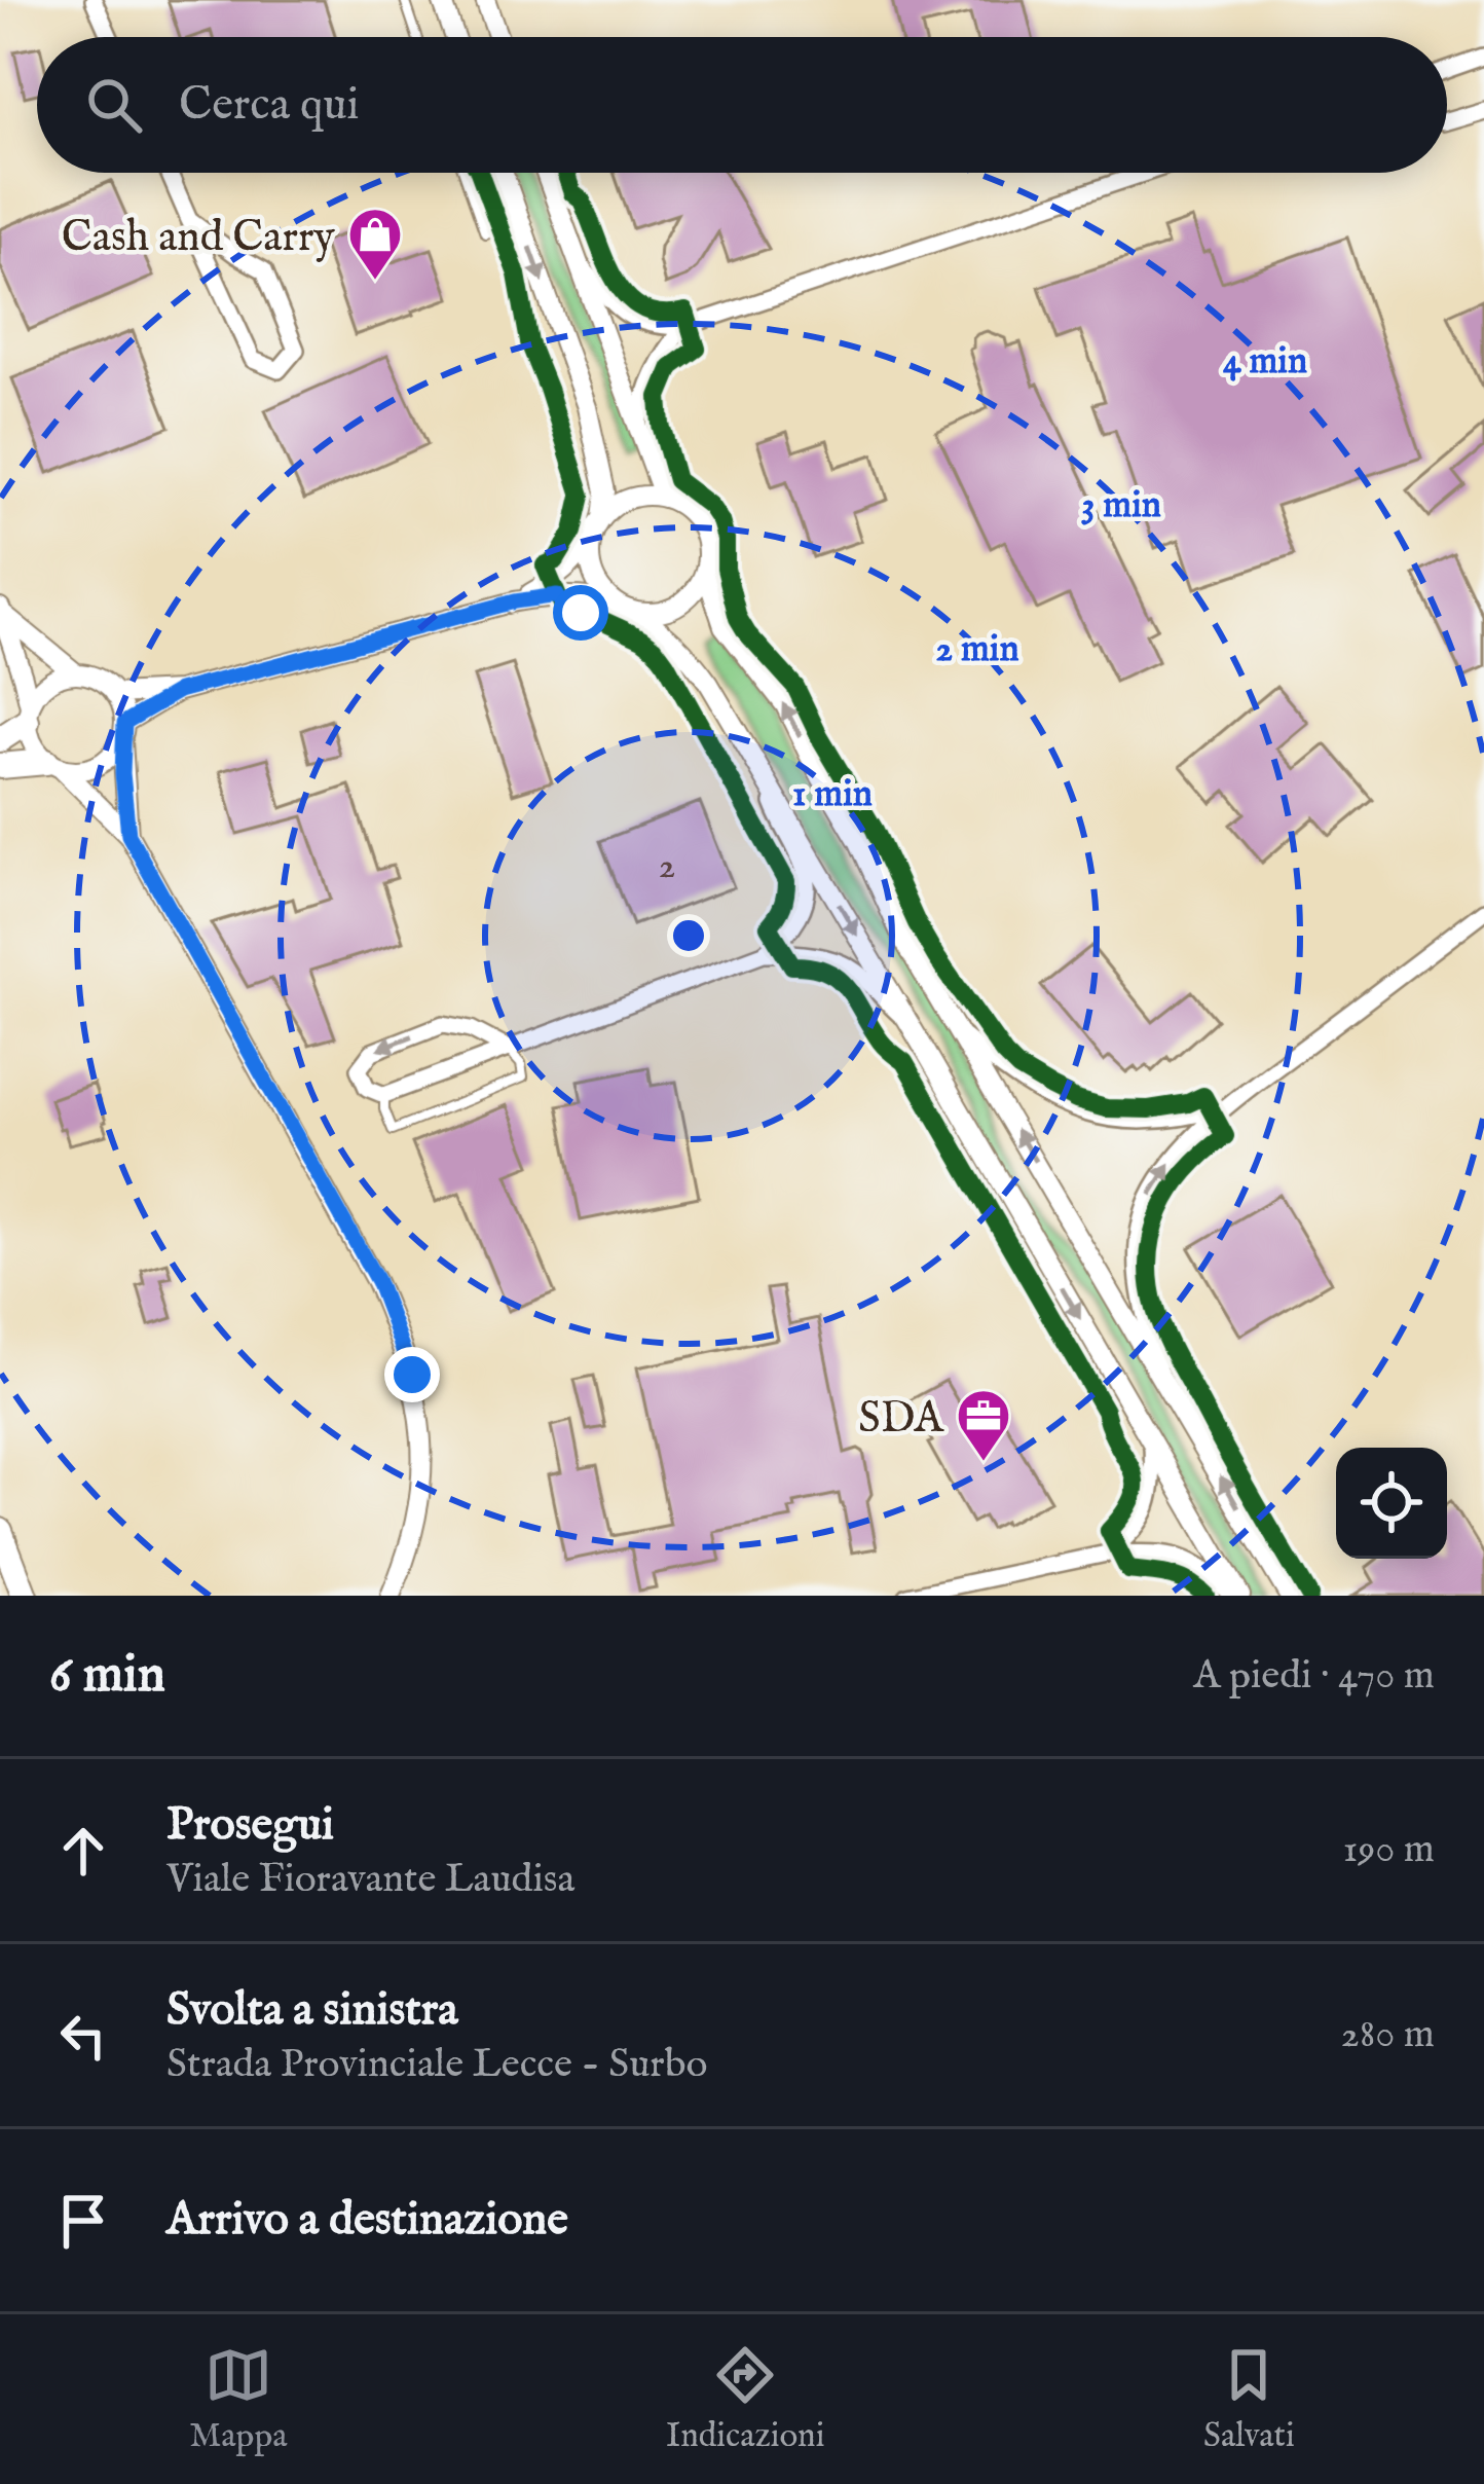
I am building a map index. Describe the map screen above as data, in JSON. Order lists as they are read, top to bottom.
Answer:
{
  "places": {
    "shop": ["Cash and Carry"],
    "office": ["SDA"]
  },
  "house_numbers": ["2"],
  "page": {
    "search": "Cerca qui",
    "heading": ["6 min", "A piedi · 470 m"],
    "list": [
      ["Prosegui", "Viale Fioravante Laudisa", "190 m"],
      ["Svolta a sinistra", "Strada Provinciale Lecce - Surbo", "280 m"],
      "Arrivo a destinazione"
    ],
    "nav": ["Mappa", "Indicazioni", "Salvati"]
  },
  "rings": [
    "4 min",
    "3 min",
    "2 min",
    "1 min"
  ]
}
